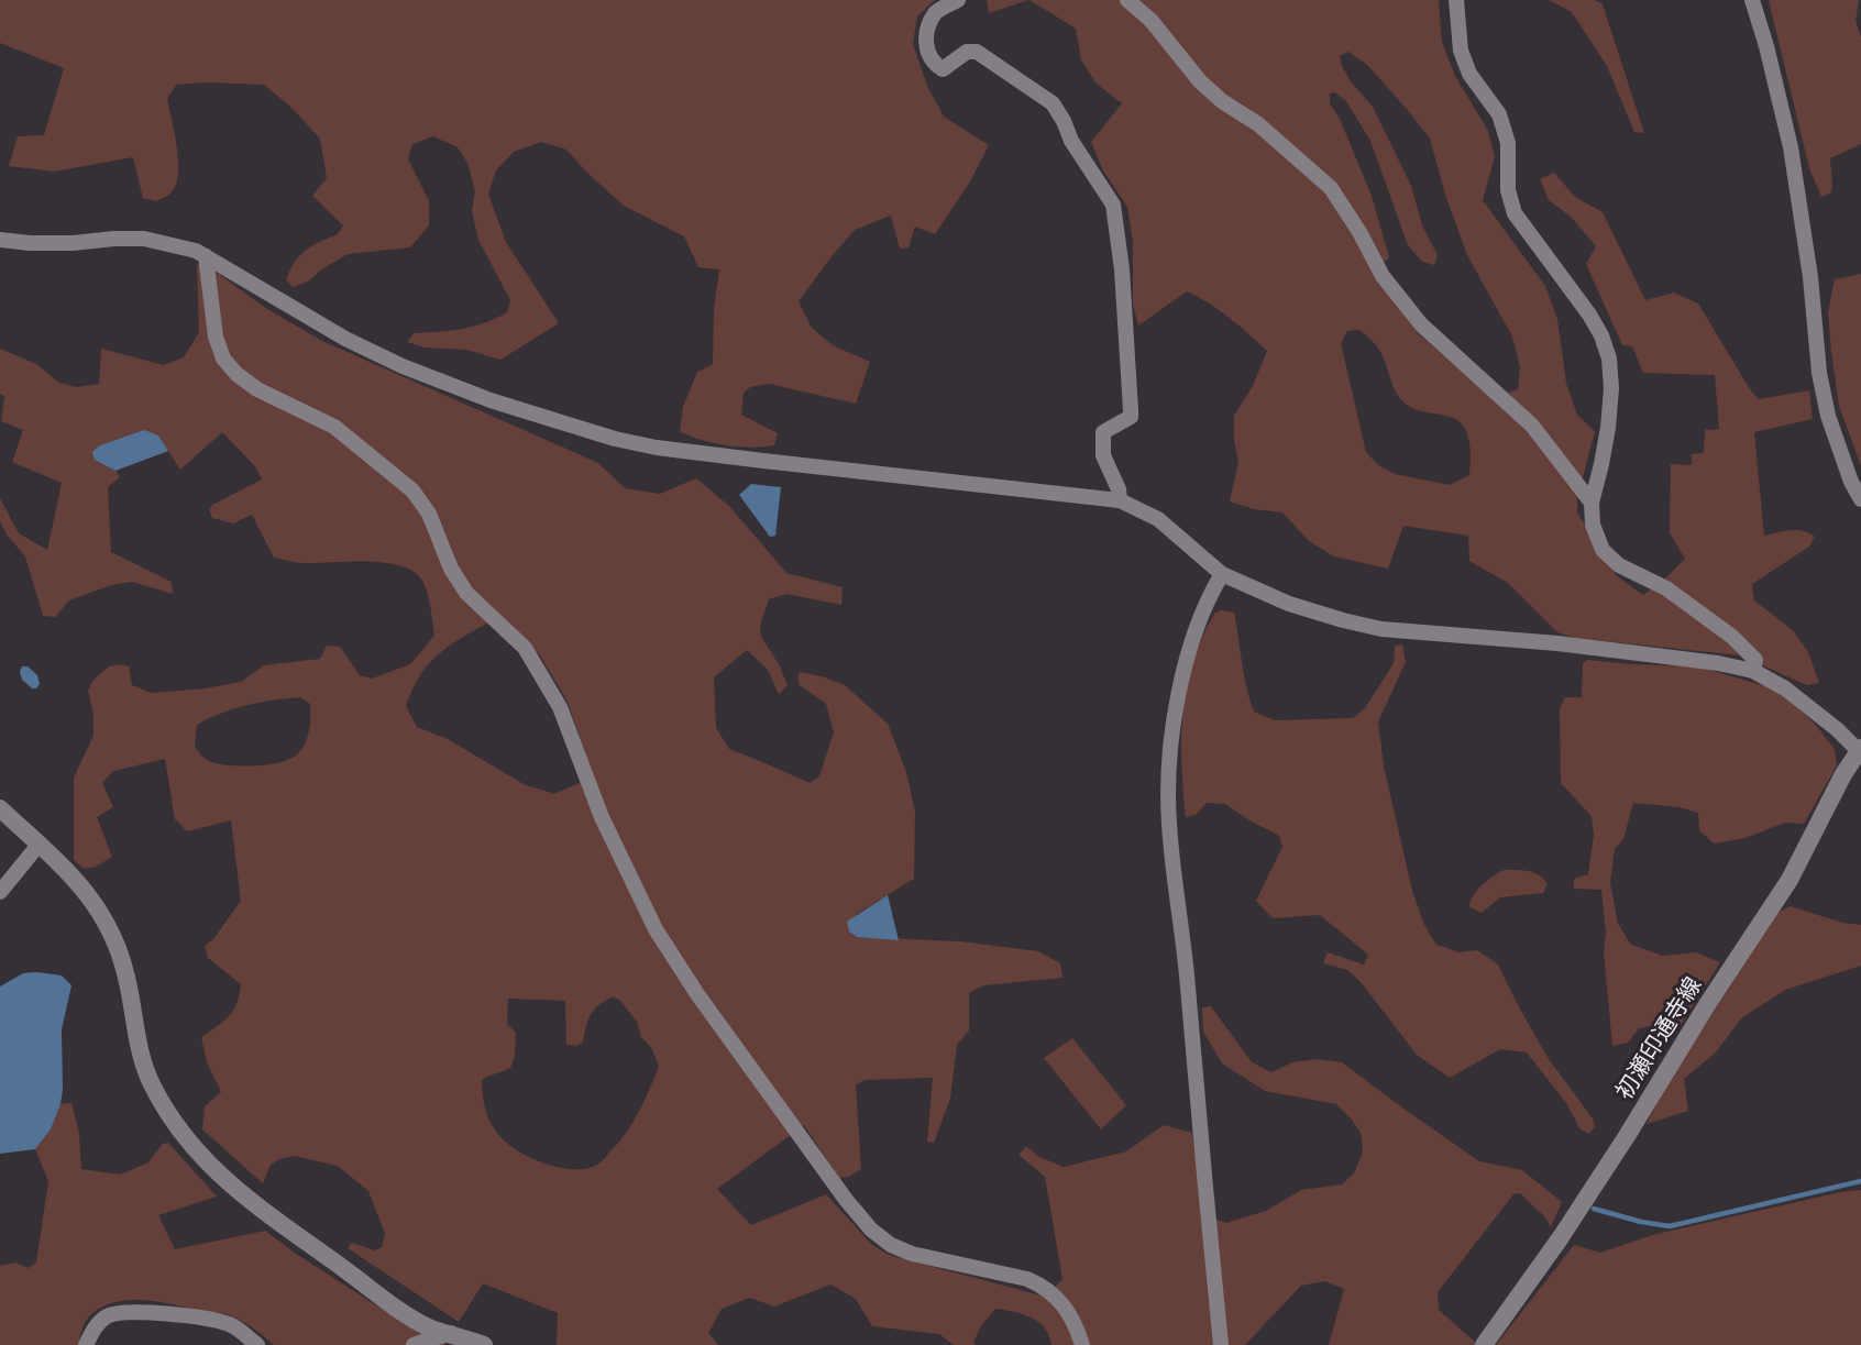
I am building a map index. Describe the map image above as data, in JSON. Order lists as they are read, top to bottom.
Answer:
{
  "streets": {
    "street": ["初瀬印通寺線"]
  }
}
